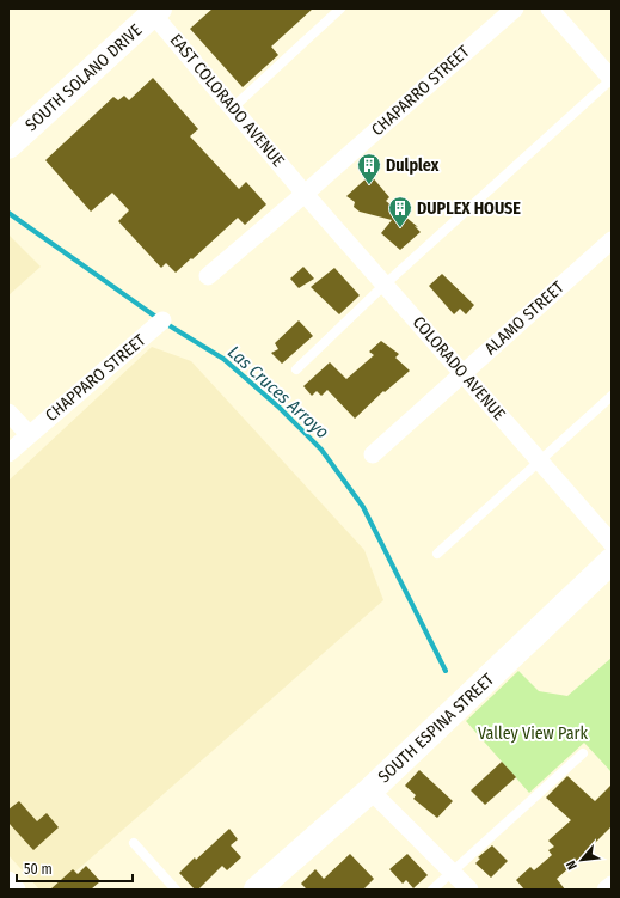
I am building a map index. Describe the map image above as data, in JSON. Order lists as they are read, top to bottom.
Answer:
{
  "streets": {
    "street": [
      "SOUTH SOLANO DRIVE",
      "CHAPARRO STREET",
      "EAST COLORADO AVENUE",
      "ALAMO STREET",
      "COLORADO AVENUE",
      "CHAPPARO STREET",
      "SOUTH ESPINA STREET"
    ]
  },
  "crossings": [
    ["SOUTH SOLANO DRIVE", "EAST COLORADO AVENUE"],
    ["CHAPARRO STREET", "EAST COLORADO AVENUE"],
    ["CHAPARRO STREET", "COLORADO AVENUE"],
    ["EAST COLORADO AVENUE", "COLORADO AVENUE"],
    ["ALAMO STREET", "COLORADO AVENUE"]
  ],
  "water": ["Las Cruces Arroyo"],
  "parks": ["Valley View Park"],
  "places": {
    "building": ["Dulplex", "DUPLEX HOUSE"]
  },
  "scale_bar": "50 m",
  "north": "bottom left"
}
